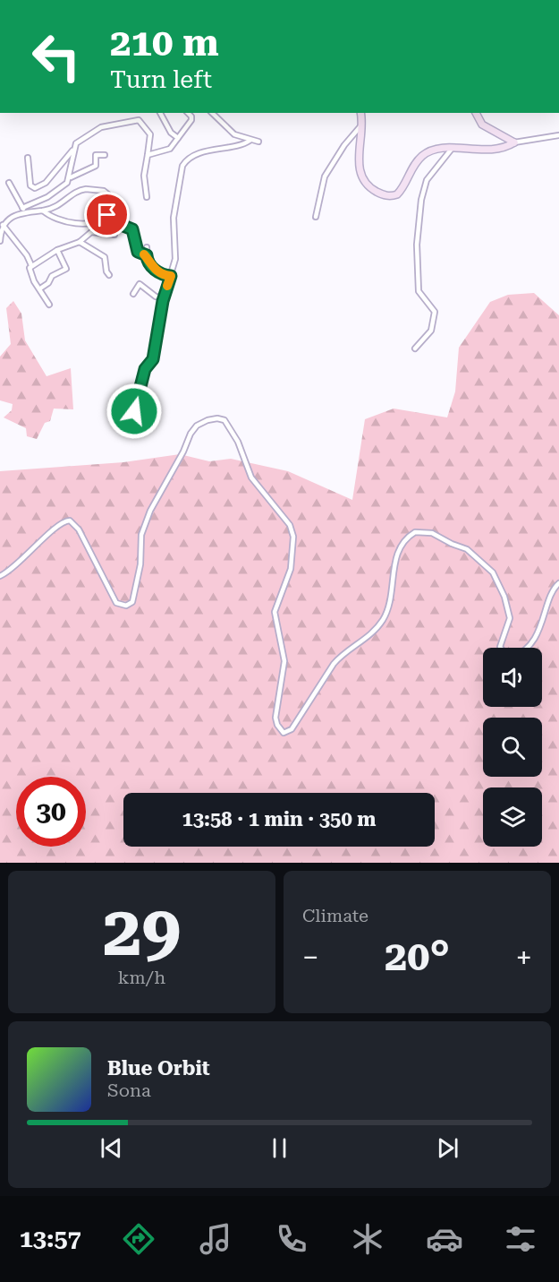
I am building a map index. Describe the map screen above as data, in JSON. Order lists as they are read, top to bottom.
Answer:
{
  "page": {
    "turn": ["210 m", "Turn left"],
    "limit": "30",
    "trip": "13:58 · 1 min · 350 m",
    "tile": [
      ["29", "km/h"],
      "Climate"
    ],
    "heat": ["−", "20°", "+"],
    "song": ["Blue Orbit", "Sona"],
    "tabs": "13:57"
  }
}
